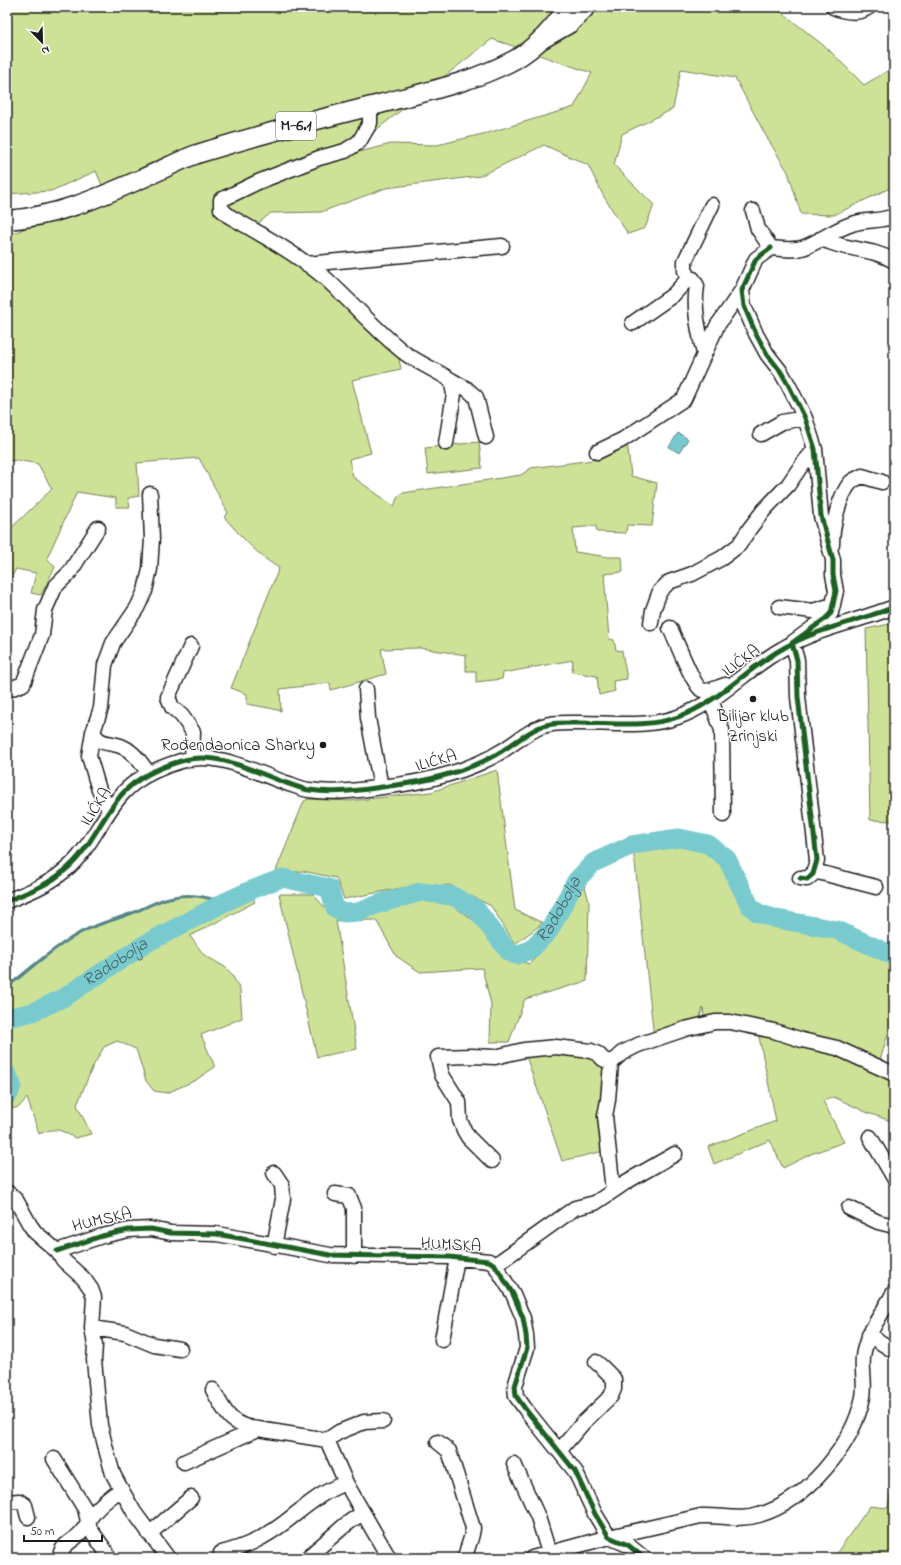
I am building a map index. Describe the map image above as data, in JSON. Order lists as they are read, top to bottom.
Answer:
{
  "streets": {
    "main road": ["M-6.1"],
    "street": ["ILIĆKA", "HUMSKA"]
  },
  "water": ["Radobolja"],
  "places": ["Bilijar klub Zrinjski", "Rođendaonica Sharky"],
  "scale_bar": "50 m",
  "north": "bottom right"
}
